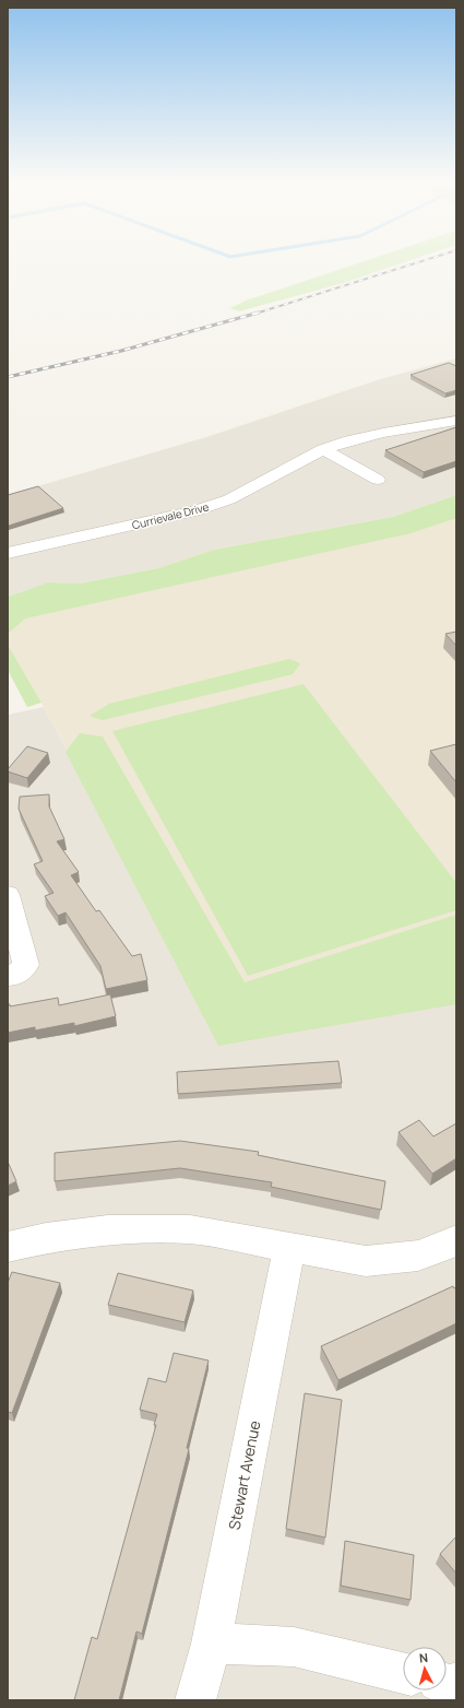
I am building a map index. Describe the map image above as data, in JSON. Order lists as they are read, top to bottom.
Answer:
{
  "streets": {
    "street": ["Currievale Drive", "Stewart Avenue"]
  },
  "north": "top"
}
